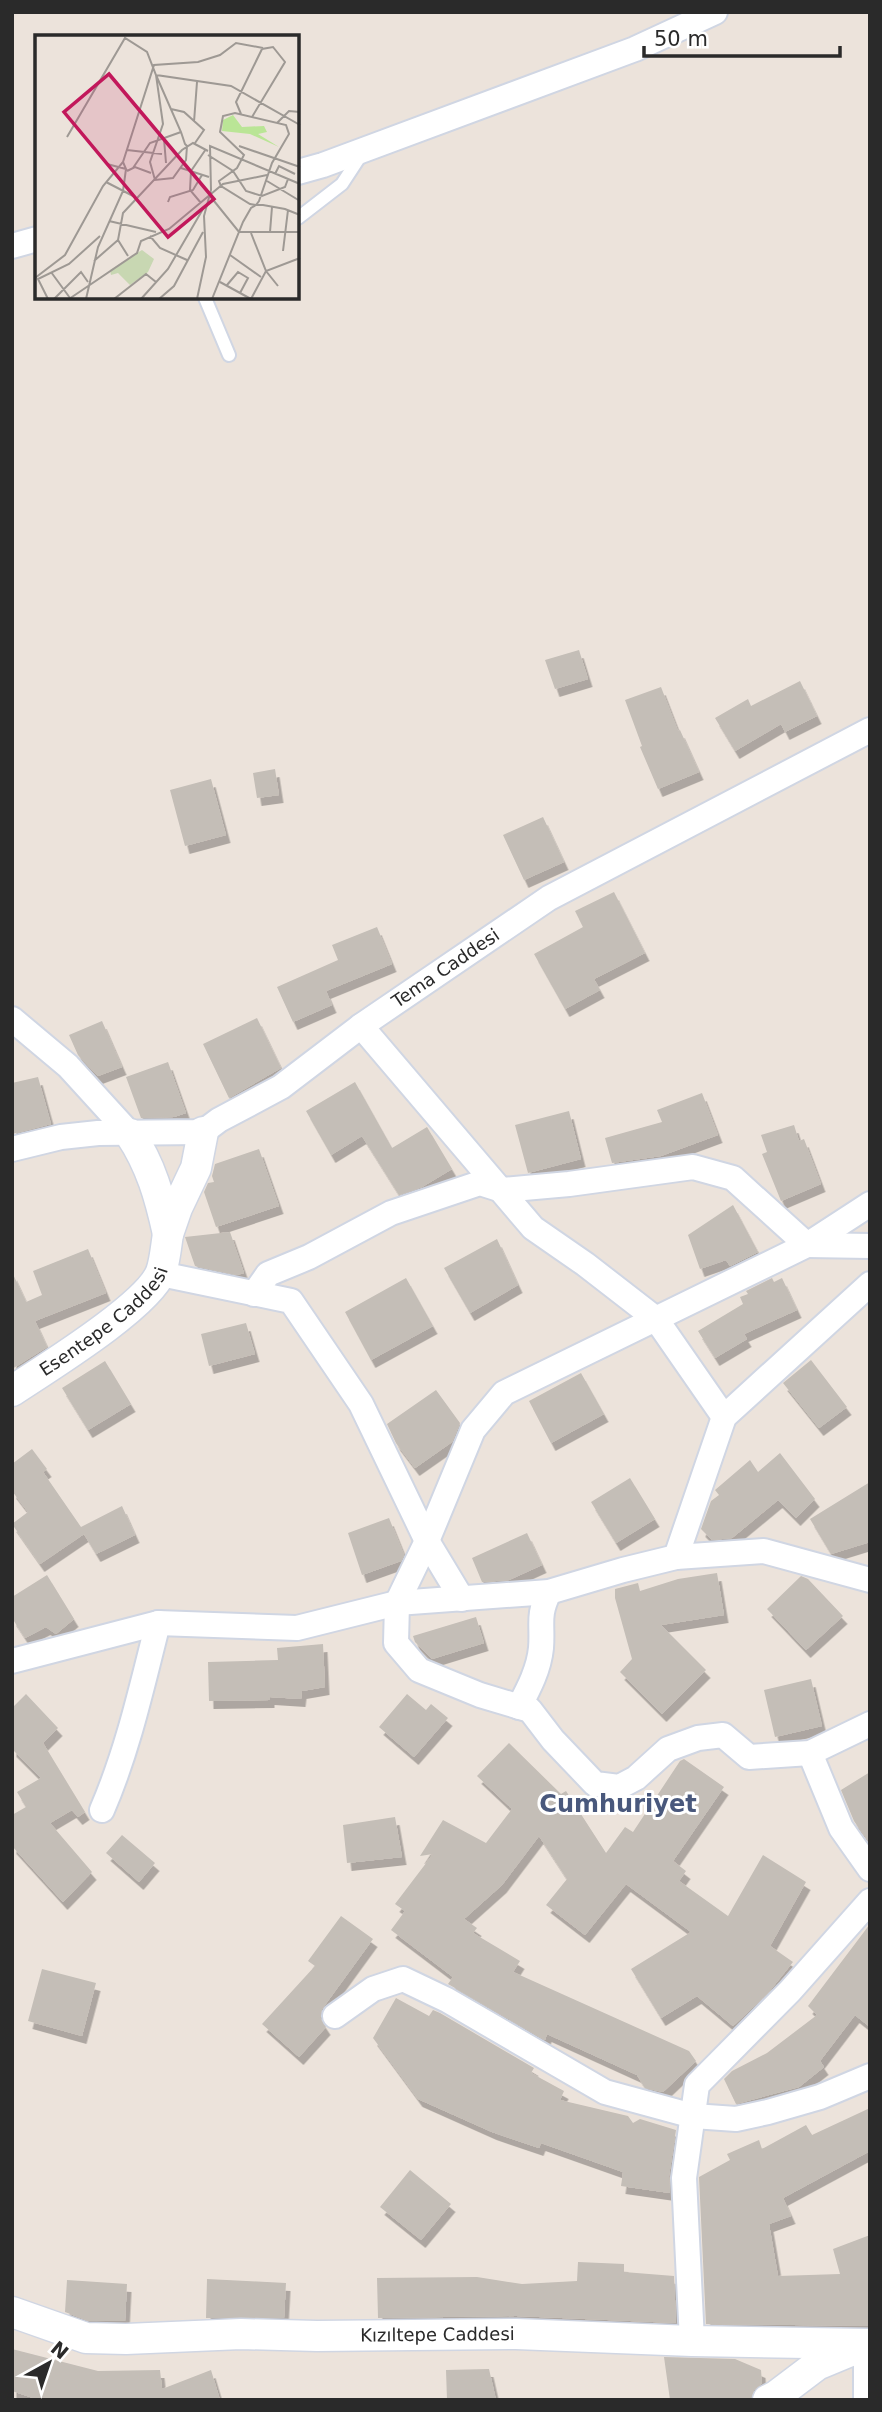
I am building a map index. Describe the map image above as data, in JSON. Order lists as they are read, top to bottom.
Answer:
{
  "streets": {
    "street": ["Tema Caddesi", "Esentepe Caddesi", "Kızıltepe Caddesi"]
  },
  "crossings": [
    ["Tema Caddesi", "Esentepe Caddesi"]
  ],
  "districts": ["Cumhuriyet"],
  "scale_bar": "50 m",
  "north": "top right"
}
